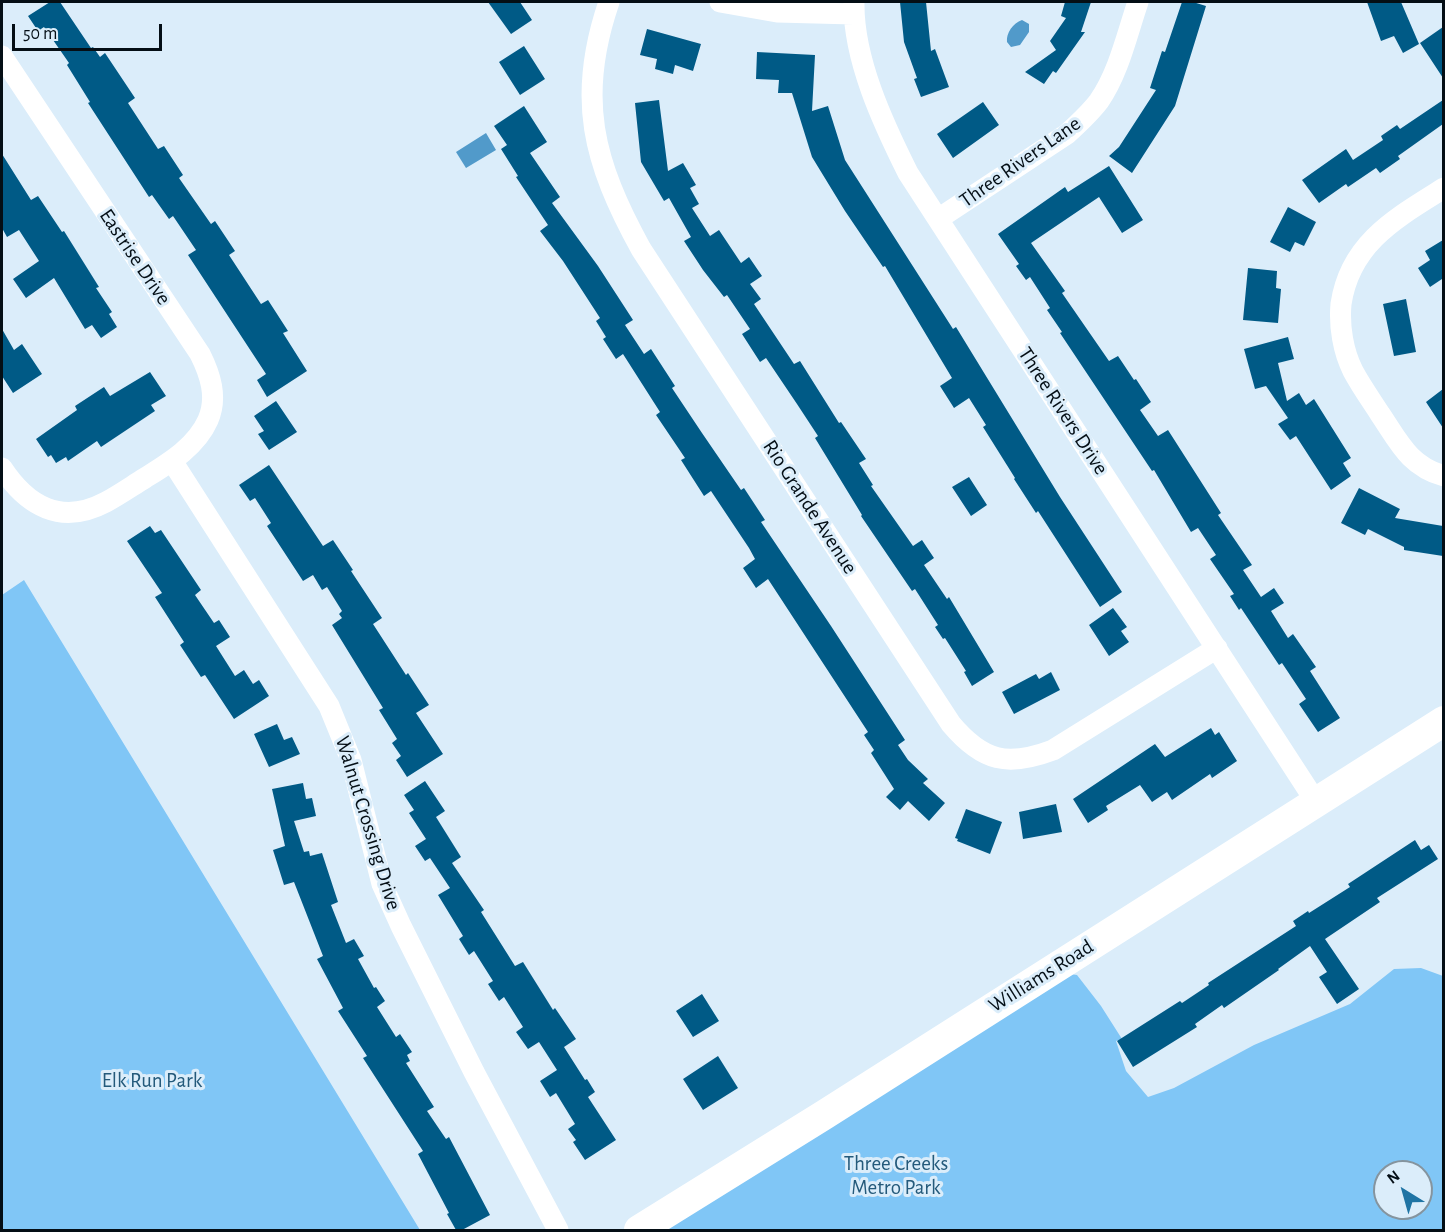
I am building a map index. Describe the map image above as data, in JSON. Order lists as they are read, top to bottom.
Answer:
{
  "streets": {
    "main road": ["Williams Road"],
    "street": [
      "Three Rivers Lane",
      "Eastrise Drive",
      "Three Rivers Drive",
      "Rio Grande Avenue",
      "Walnut Crossing Drive"
    ]
  },
  "crossings": [
    ["Three Rivers Lane", "Three Rivers Drive"],
    ["Eastrise Drive", "Walnut Crossing Drive"],
    ["Three Rivers Drive", "Rio Grande Avenue"],
    ["Three Rivers Drive", "Williams Road"]
  ],
  "parks": ["Elk Run Park", "Three Creeks Metro Park"],
  "scale_bar": "50 m",
  "north": "top left"
}
